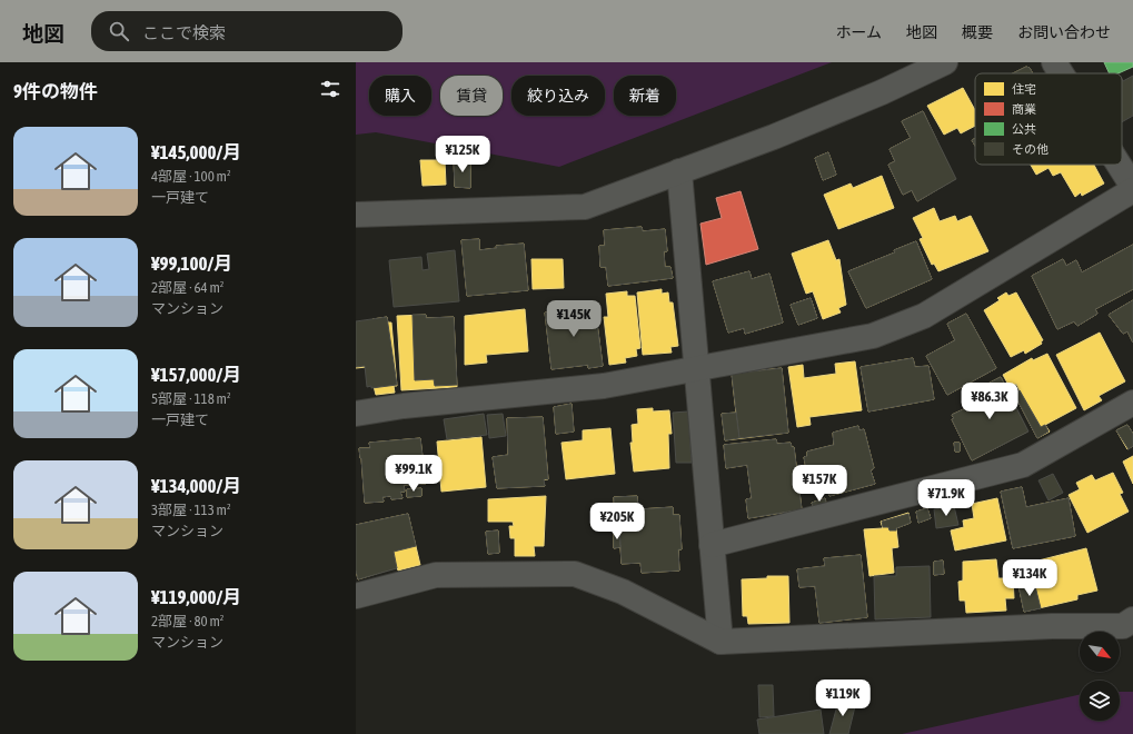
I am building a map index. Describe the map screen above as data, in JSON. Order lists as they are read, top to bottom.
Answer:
{
  "legend": [
    "住宅",
    "商業",
    "公共",
    "その他"
  ],
  "north": "bottom right",
  "page": {
    "header": "地図",
    "search": "ここで検索",
    "nav": [
      "ホーム",
      "地図",
      "概要",
      "お問い合わせ"
    ],
    "heading": "9件の物件",
    "chip": [
      "購入",
      "賃貸",
      "絞り込み",
      "新着"
    ],
    "list": [
      {
        "name": "¥145,000/月",
        "note": "4部屋 · 100 m² · 一戸建て"
      },
      {
        "name": "¥99,100/月",
        "note": "2部屋 · 64 m² · マンション"
      },
      {
        "name": "¥157,000/月",
        "note": "5部屋 · 118 m² · 一戸建て"
      },
      {
        "name": "¥134,000/月",
        "note": "3部屋 · 113 m² · マンション"
      },
      {
        "name": "¥119,000/月",
        "note": "2部屋 · 80 m² · マンション"
      }
    ],
    "price": [
      "¥125K",
      "¥145K",
      "¥86.3K",
      "¥99.1K",
      "¥157K",
      "¥71.9K",
      "¥205K",
      "¥134K",
      "¥119K"
    ]
  }
}
